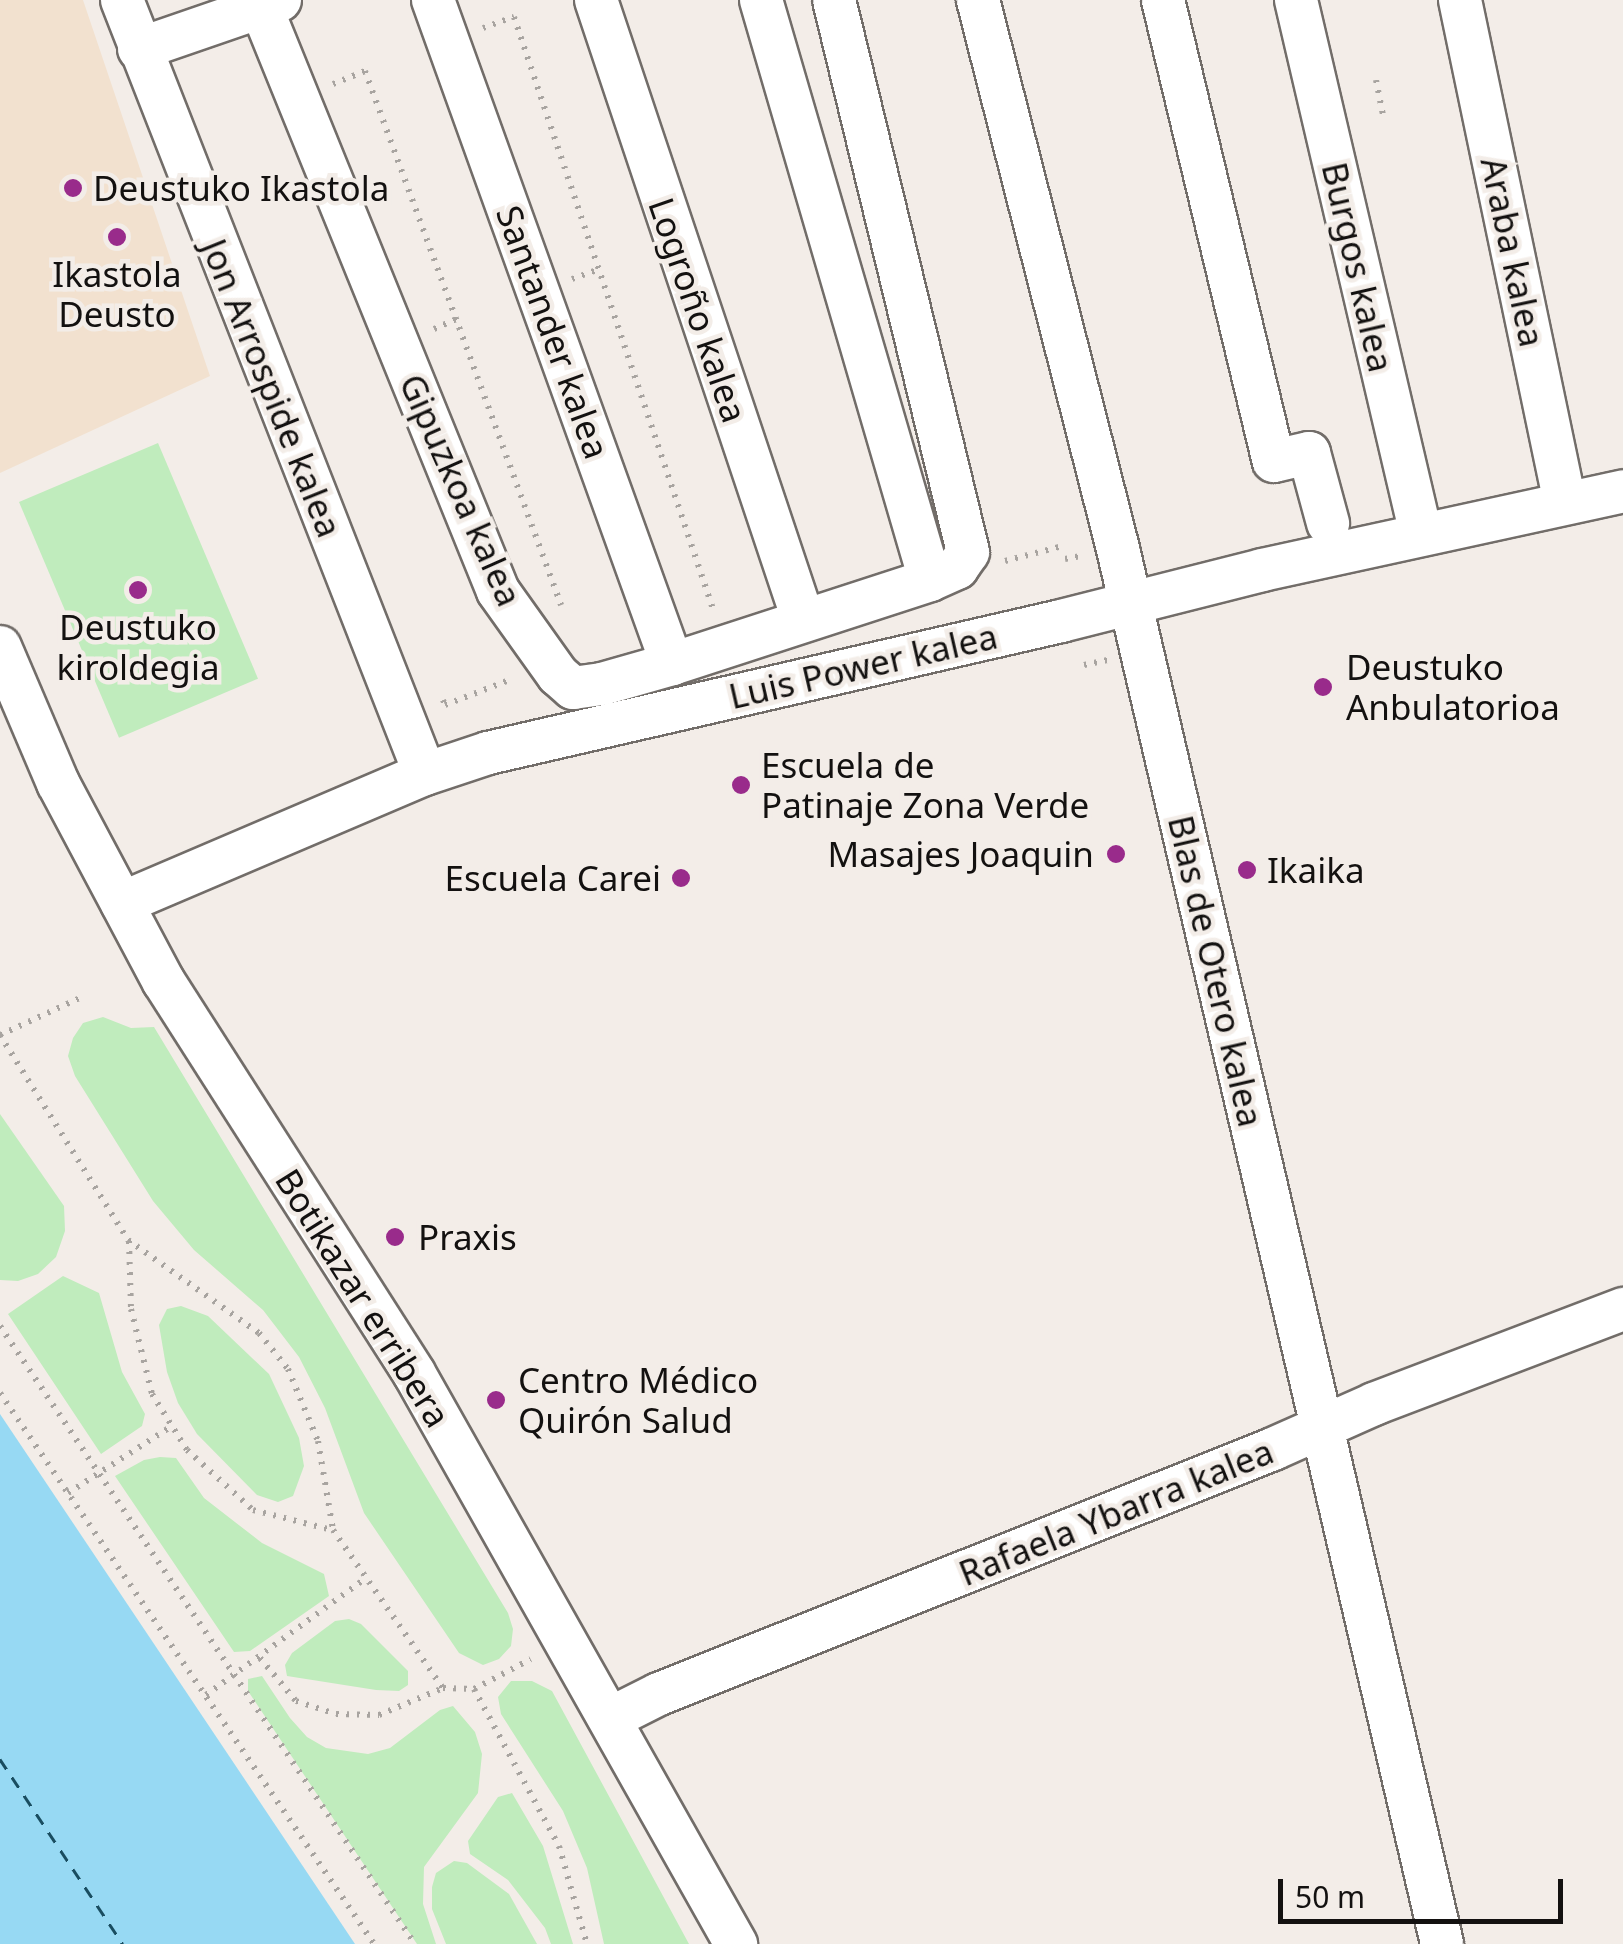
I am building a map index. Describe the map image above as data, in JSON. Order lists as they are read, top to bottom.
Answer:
{
  "streets": {
    "street": [
      "Araba kalea",
      "Burgos kalea",
      "Logroño kalea",
      "Santander kalea",
      "Jon Arrospide kalea",
      "Gipuzkoa kalea",
      "Luis Power kalea",
      "Blas de Otero kalea",
      "Botikazar erribera",
      "Rafaela Ybarra kalea"
    ]
  },
  "crossings": [
    ["Araba kalea", "Luis Power kalea"],
    ["Burgos kalea", "Luis Power kalea"],
    ["Logroño kalea", "Gipuzkoa kalea"],
    ["Santander kalea", "Gipuzkoa kalea"],
    ["Jon Arrospide kalea", "Luis Power kalea"],
    ["Luis Power kalea", "Blas de Otero kalea"],
    ["Luis Power kalea", "Botikazar erribera"],
    ["Blas de Otero kalea", "Rafaela Ybarra kalea"],
    ["Botikazar erribera", "Rafaela Ybarra kalea"]
  ],
  "places": [
    "Deustuko Ikastola",
    "Ikastola Deusto",
    "Deustuko kiroldegia",
    "Deustuko Anbulatorioa",
    "Escuela de Patinaje Zona Verde",
    "Masajes Joaquin",
    "Ikaika",
    "Escuela Carei",
    "Praxis",
    "Centro Médico Quirón Salud"
  ],
  "scale_bar": "50 m"
}
